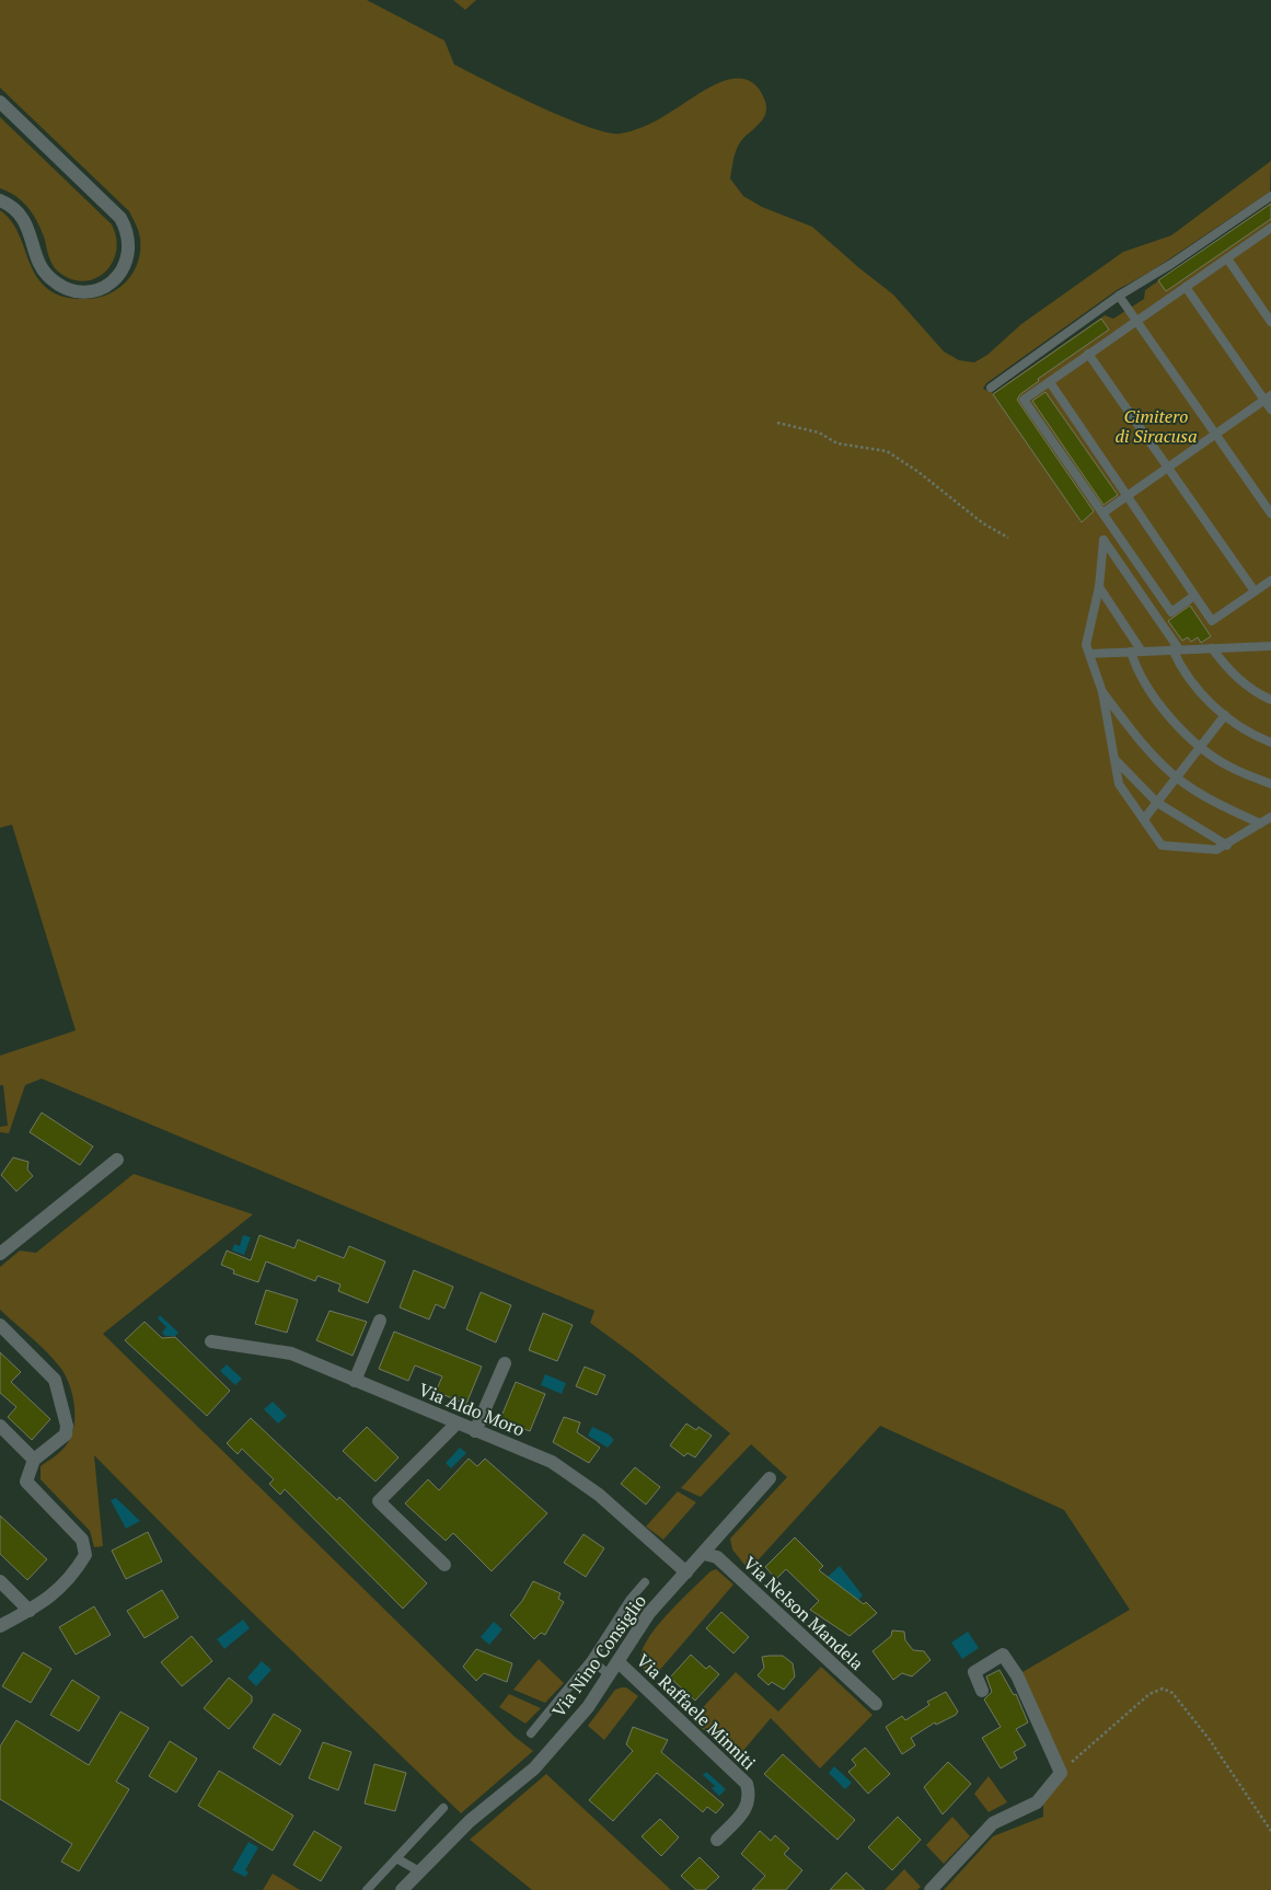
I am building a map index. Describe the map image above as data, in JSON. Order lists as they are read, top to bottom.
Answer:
{
  "streets": {
    "street": [
      "Via Aldo Moro",
      "Via Nelson Mandela",
      "Via Nino Consiglio",
      "Via Raffaele Minniti"
    ]
  },
  "crossings": [
    ["Via Aldo Moro", "Via Nino Consiglio"],
    ["Via Nelson Mandela", "Via Nino Consiglio"],
    ["Via Nino Consiglio", "Via Raffaele Minniti"]
  ],
  "parks": ["Cimitero di Siracusa"]
}
